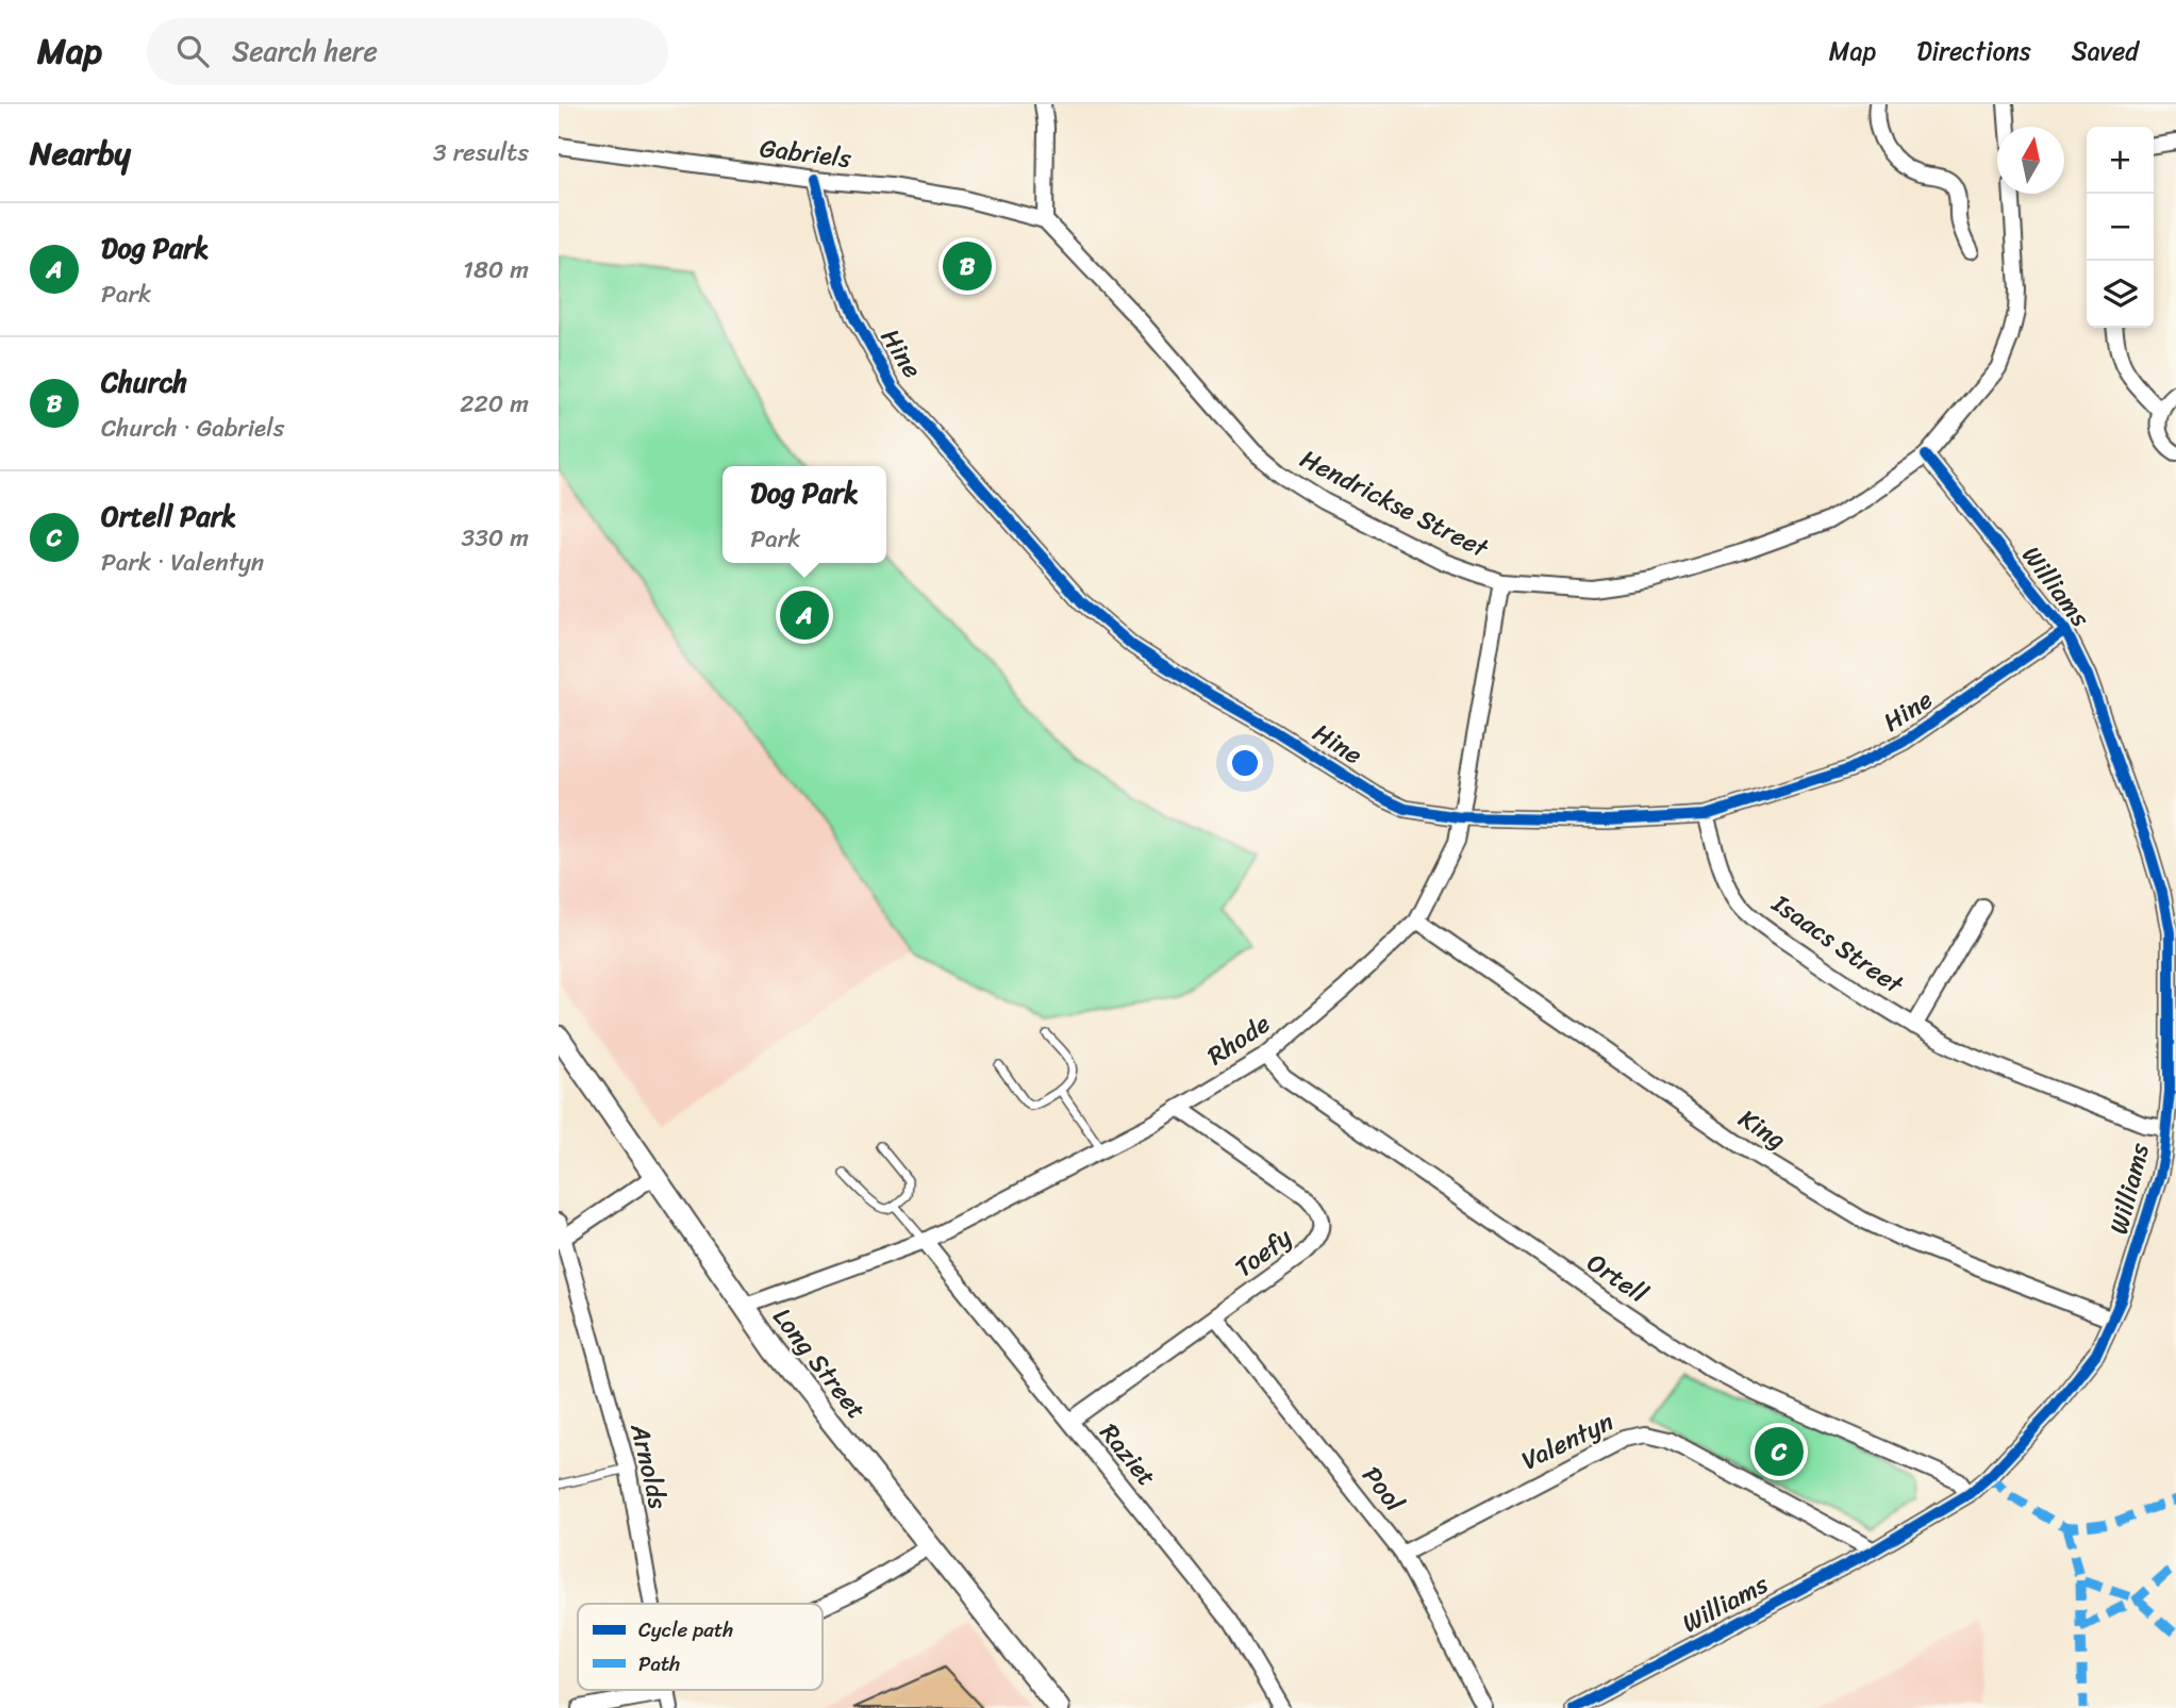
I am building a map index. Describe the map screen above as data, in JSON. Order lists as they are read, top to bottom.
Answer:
{
  "streets": {
    "street": [
      "Gabriels",
      "Hine",
      "Hendrickse Street",
      "Williams",
      "Isaacs Street",
      "Rhode",
      "King",
      "Toefy",
      "Ortell",
      "Long Street",
      "Valentyn",
      "Raziet",
      "Arnolds",
      "Pool"
    ]
  },
  "crossings": [
    ["Gabriels", "Hine"],
    ["Gabriels", "Hendrickse Street"],
    ["Hine", "Williams"],
    ["Hine", "Isaacs Street"],
    ["Hine", "Rhode"],
    ["Hendrickse Street", "Williams"],
    ["Hendrickse Street", "Rhode"],
    ["Williams", "Isaacs Street"],
    ["Williams", "King"],
    ["Williams", "Ortell"],
    ["Williams", "Valentyn"],
    ["Rhode", "King"],
    ["Rhode", "Toefy"],
    ["Rhode", "Ortell"],
    ["Rhode", "Long Street"],
    ["Rhode", "Raziet"],
    ["Toefy", "Raziet"],
    ["Toefy", "Pool"],
    ["Valentyn", "Pool"]
  ],
  "legend": ["Cycle path", "Path"],
  "north": "top",
  "page": {
    "header": "Map",
    "search": "Search here",
    "nav": ["Map", "Directions", "Saved"],
    "heading": ["Nearby", "3 results"],
    "map_buttons": ["+", "−"],
    "list": [
      {
        "mark": "A",
        "name": "Dog Park",
        "note": "Park",
        "value": "180 m"
      },
      {
        "mark": "B",
        "name": "Church",
        "note": "Church · Gabriels",
        "value": "220 m"
      },
      {
        "mark": "C",
        "name": "Ortell Park",
        "note": "Park · Valentyn",
        "value": "330 m"
      }
    ],
    "pins": ["B", "A", "C"],
    "popup": ["Dog Park", "Park"]
  }
}
